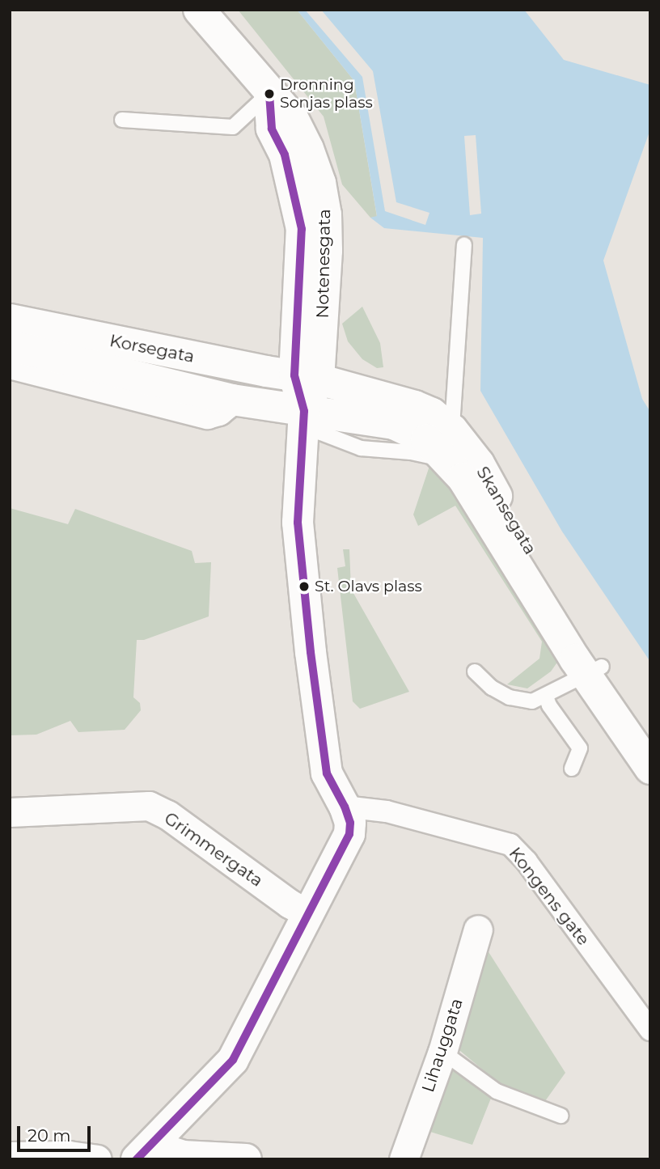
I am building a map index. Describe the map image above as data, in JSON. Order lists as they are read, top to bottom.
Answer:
{
  "streets": {
    "street": [
      "Notenesgata",
      "Korsegata",
      "Skansegata",
      "Grimmergata",
      "Kongens gate",
      "Lihauggata"
    ]
  },
  "crossings": [
    ["Notenesgata", "Korsegata"],
    ["Notenesgata", "Skansegata"],
    ["Notenesgata", "Grimmergata"],
    ["Notenesgata", "Kongens gate"],
    ["Korsegata", "Skansegata"]
  ],
  "places": ["Dronning Sonjas plass", "St. Olavs plass"],
  "scale_bar": "20 m"
}
